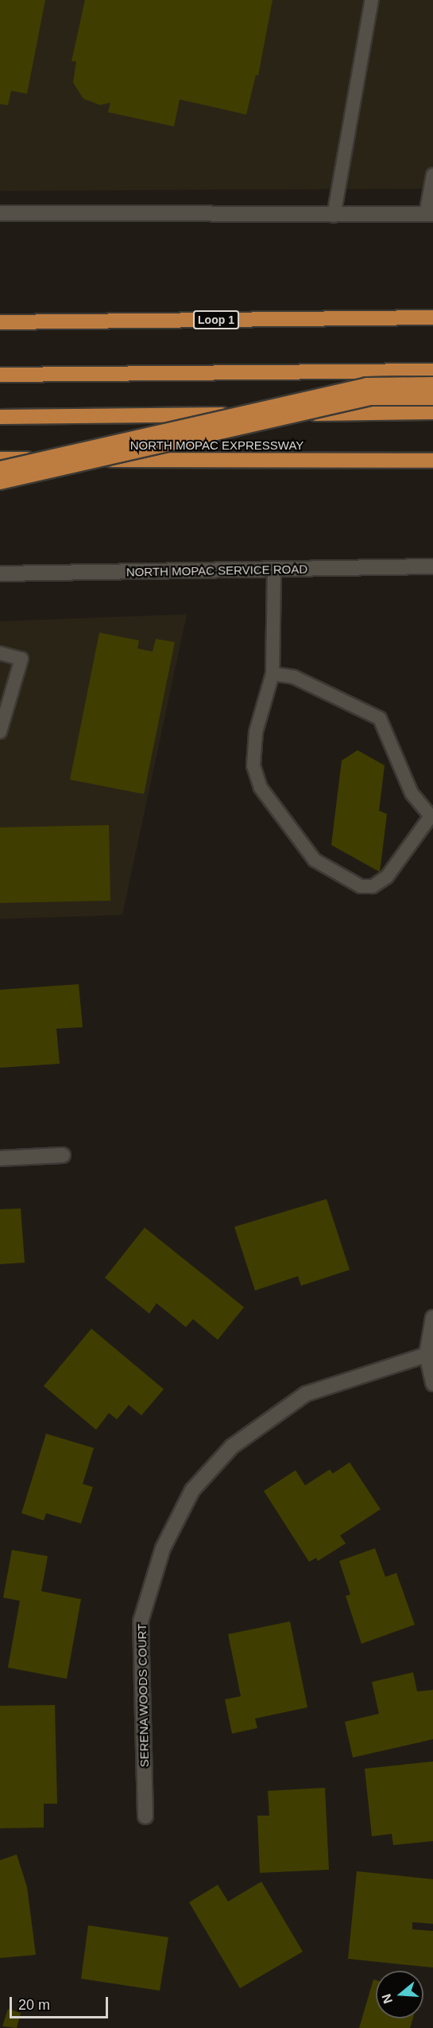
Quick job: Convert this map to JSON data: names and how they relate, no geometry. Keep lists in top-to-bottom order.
{
  "streets": {
    "highway": ["Loop 1", "NORTH MOPAC EXPRESSWAY"],
    "main road": ["NORTH MOPAC SERVICE ROAD", "SERENA WOODS COURT"]
  },
  "scale_bar": "20 m",
  "north": "left"
}
